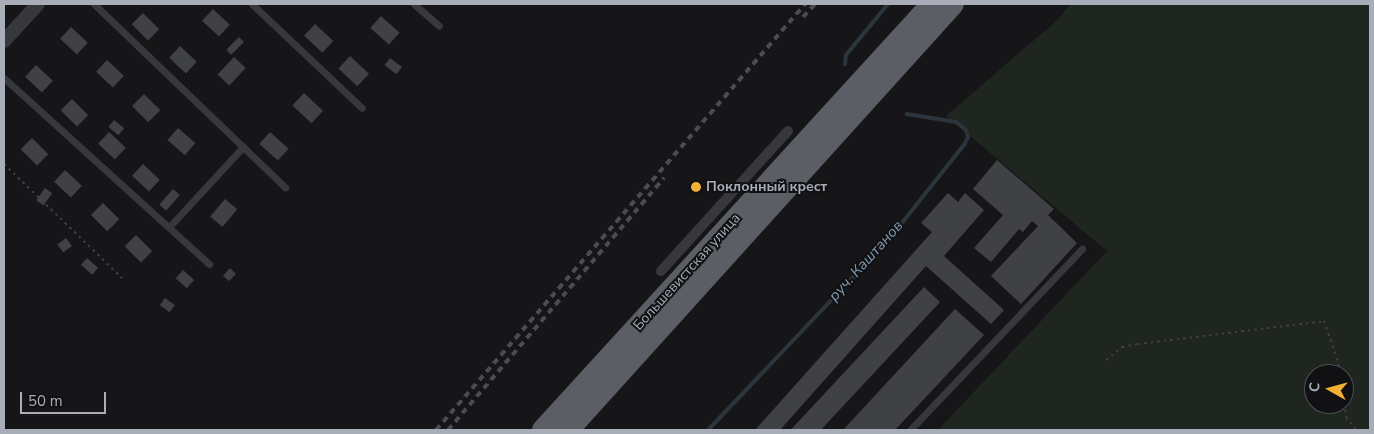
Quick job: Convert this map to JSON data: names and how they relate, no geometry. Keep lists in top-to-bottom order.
{
  "streets": {
    "highway": ["Большевистская улица"]
  },
  "water": ["руч. Каштанов"],
  "places": ["Поклонный крест"],
  "scale_bar": "50 m",
  "north": "left"
}
